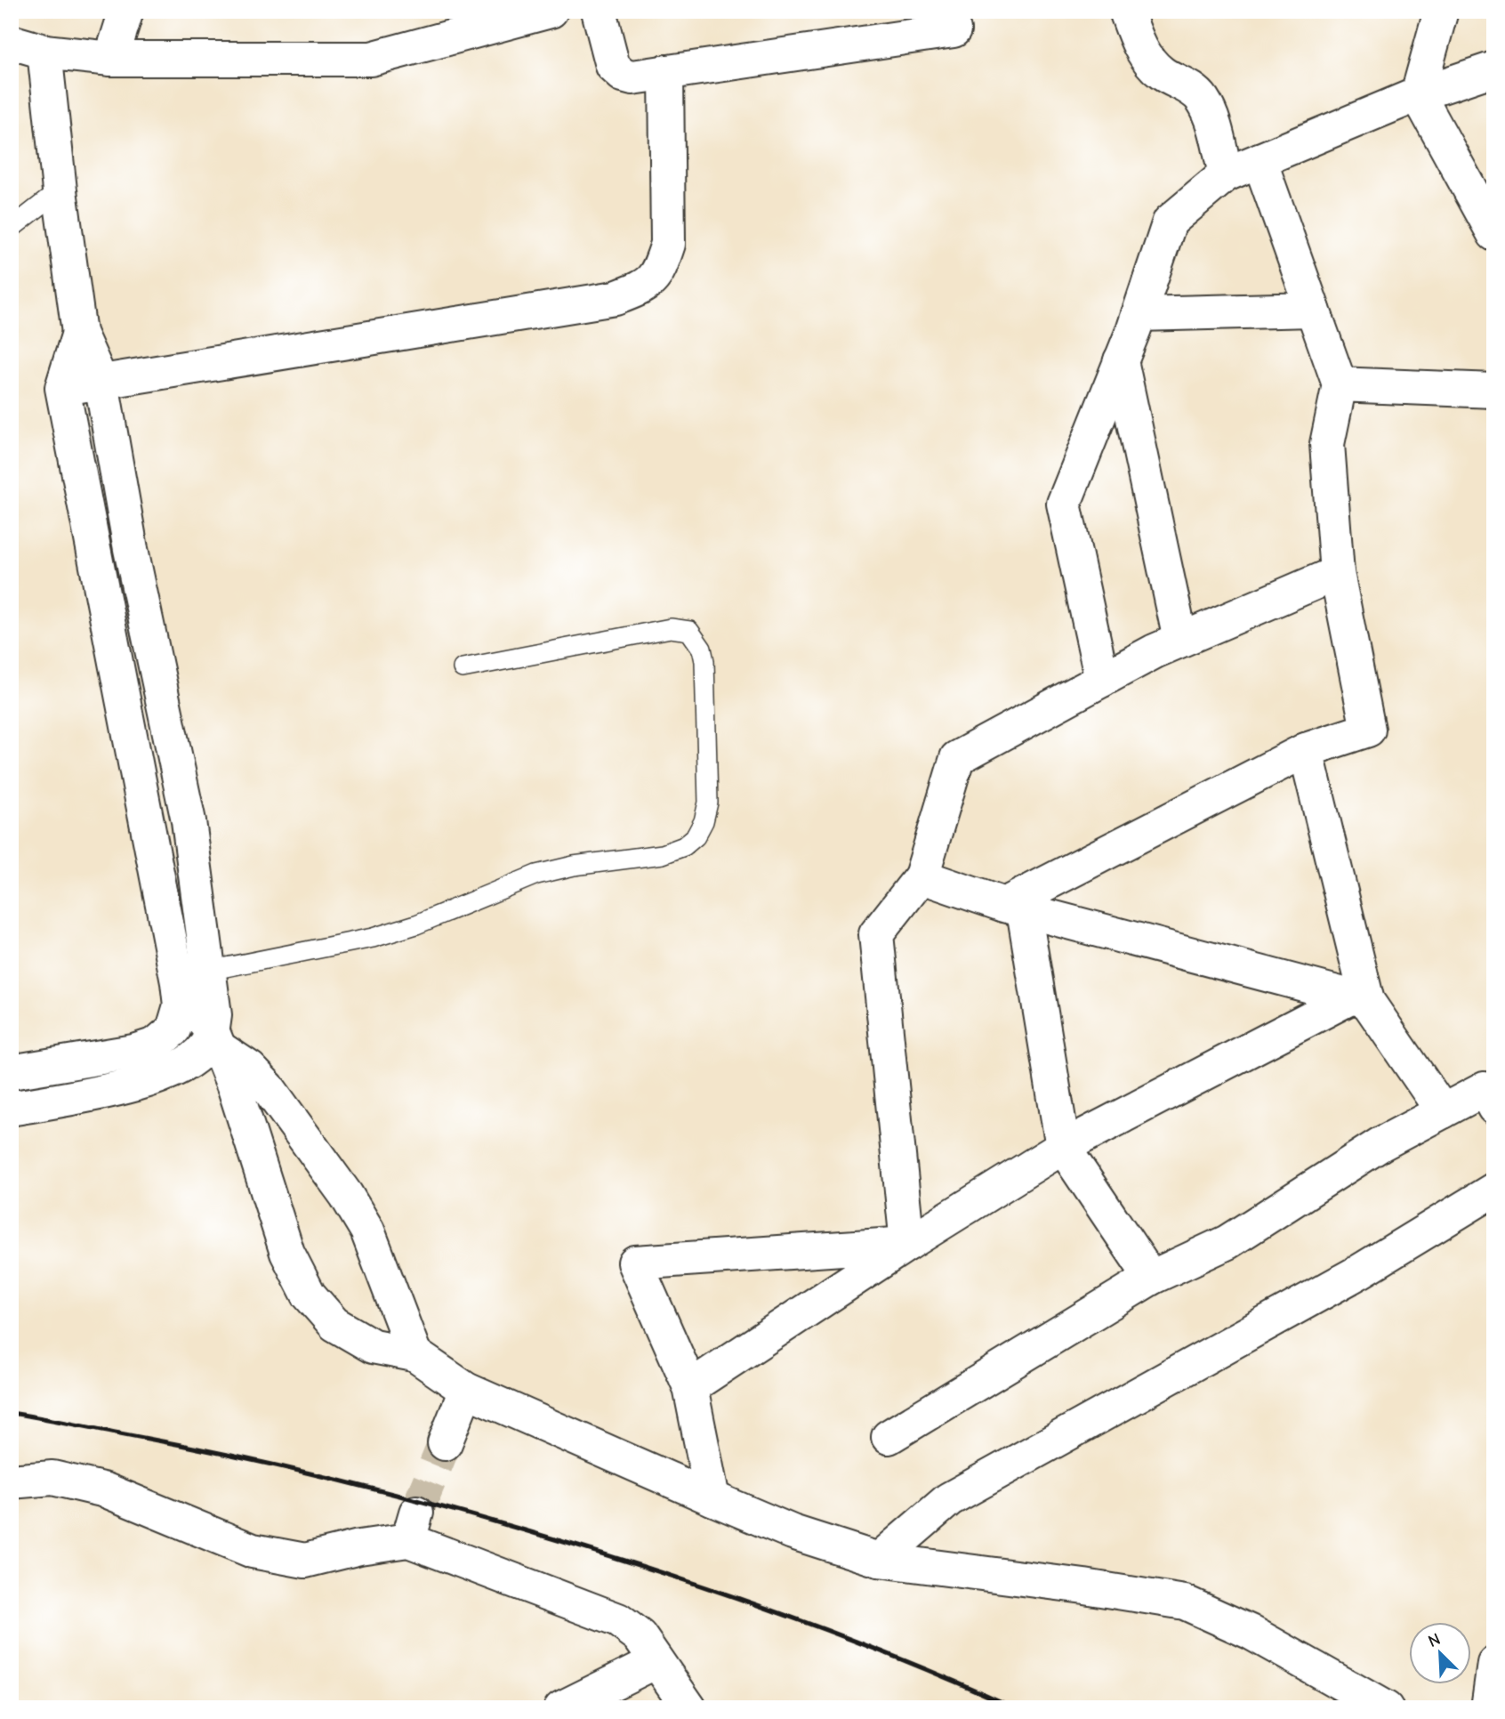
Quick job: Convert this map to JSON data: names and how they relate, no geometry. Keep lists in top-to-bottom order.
{
  "north": "top left"
}
